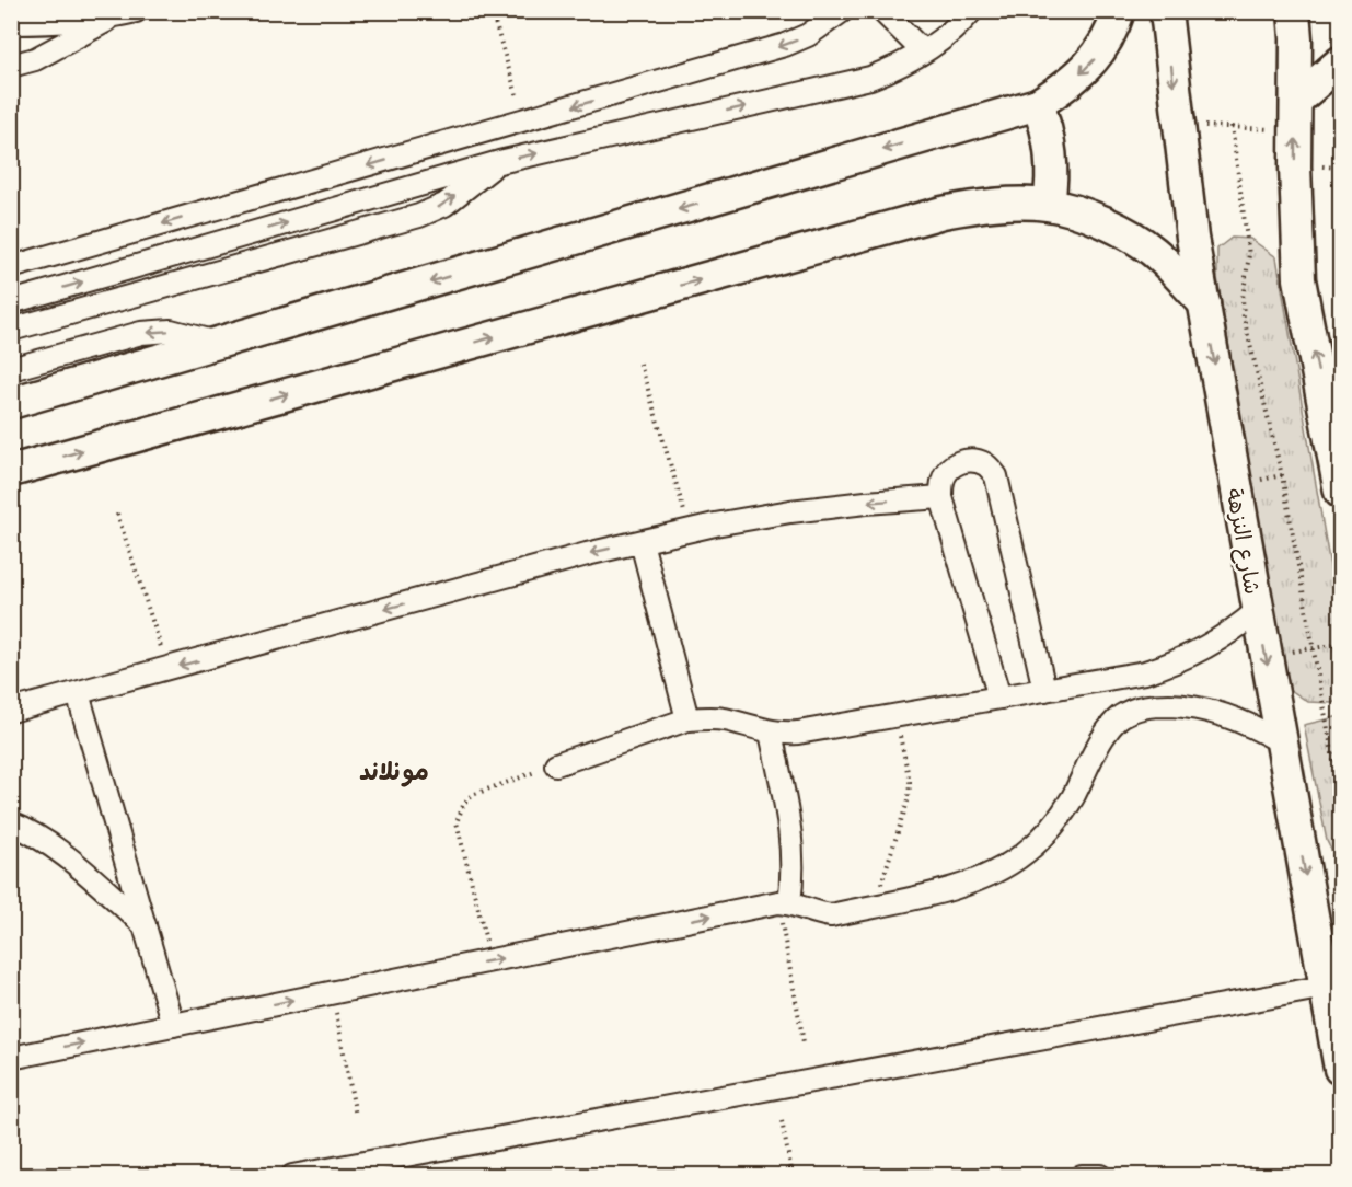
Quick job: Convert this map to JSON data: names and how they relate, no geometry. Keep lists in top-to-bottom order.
{
  "streets": {
    "street": ["شارع النزهة"]
  },
  "districts": ["مونلاند"]
}
